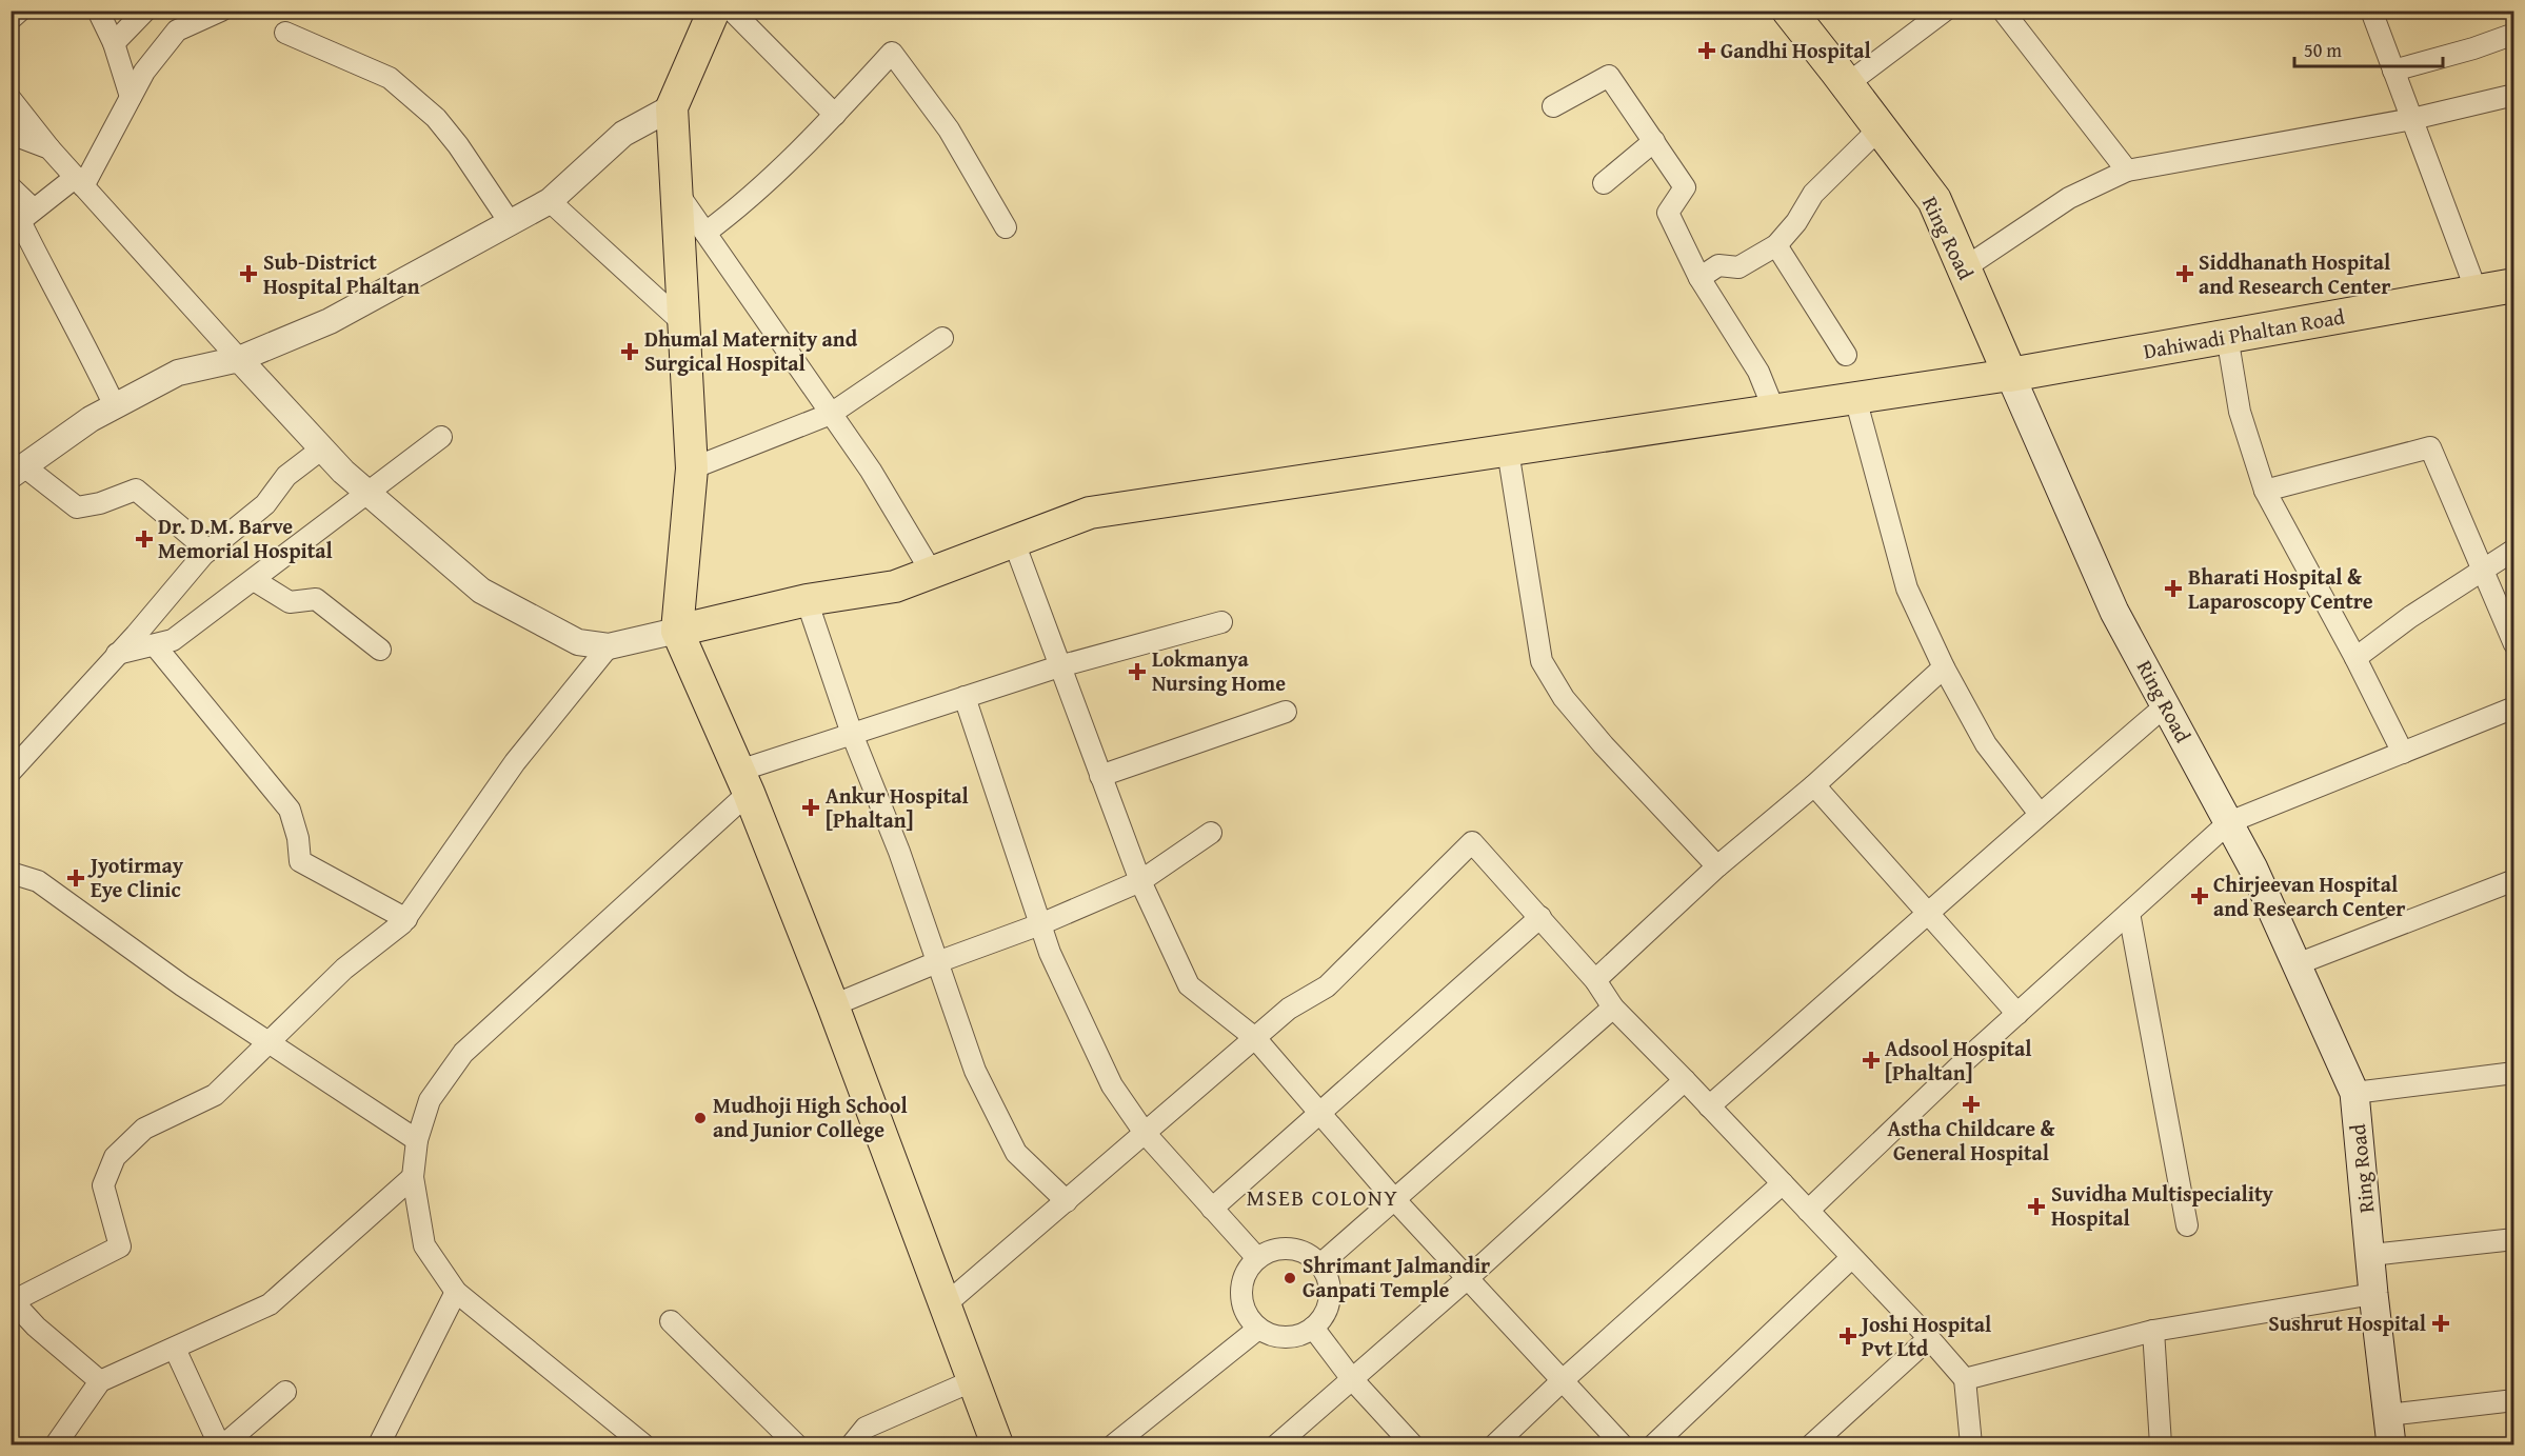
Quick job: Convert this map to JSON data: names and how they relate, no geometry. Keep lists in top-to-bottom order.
{
  "streets": {
    "highway": ["Ring Road", "Dahiwadi Phaltan Road"]
  },
  "crossings": [
    ["Ring Road", "Dahiwadi Phaltan Road"]
  ],
  "districts": ["MSEB COLONY"],
  "places": {
    "health": [
      "Gandhi Hospital",
      "Sub-District Hospital Phaltan",
      "Siddhanath Hospital and Research Center",
      "Dhumal Maternity and Surgical Hospital",
      "Dr. D.M. Barve Memorial Hospital",
      "Bharati Hospital & Laparoscopy Centre",
      "Lokmanya Nursing Home",
      "Ankur Hospital [Phaltan]",
      "Jyotirmay Eye Clinic",
      "Chirjeevan Hospital and Research Center",
      "Adsool Hospital [Phaltan]",
      "Astha Childcare & General Hospital",
      "Suvidha Multispeciality Hospital",
      "Sushrut Hospital",
      "Joshi Hospital Pvt Ltd"
    ],
    "other": ["Mudhoji High School and Junior College", "Shrimant Jalmandir Ganpati Temple"]
  },
  "scale_bar": "50 m"
}
